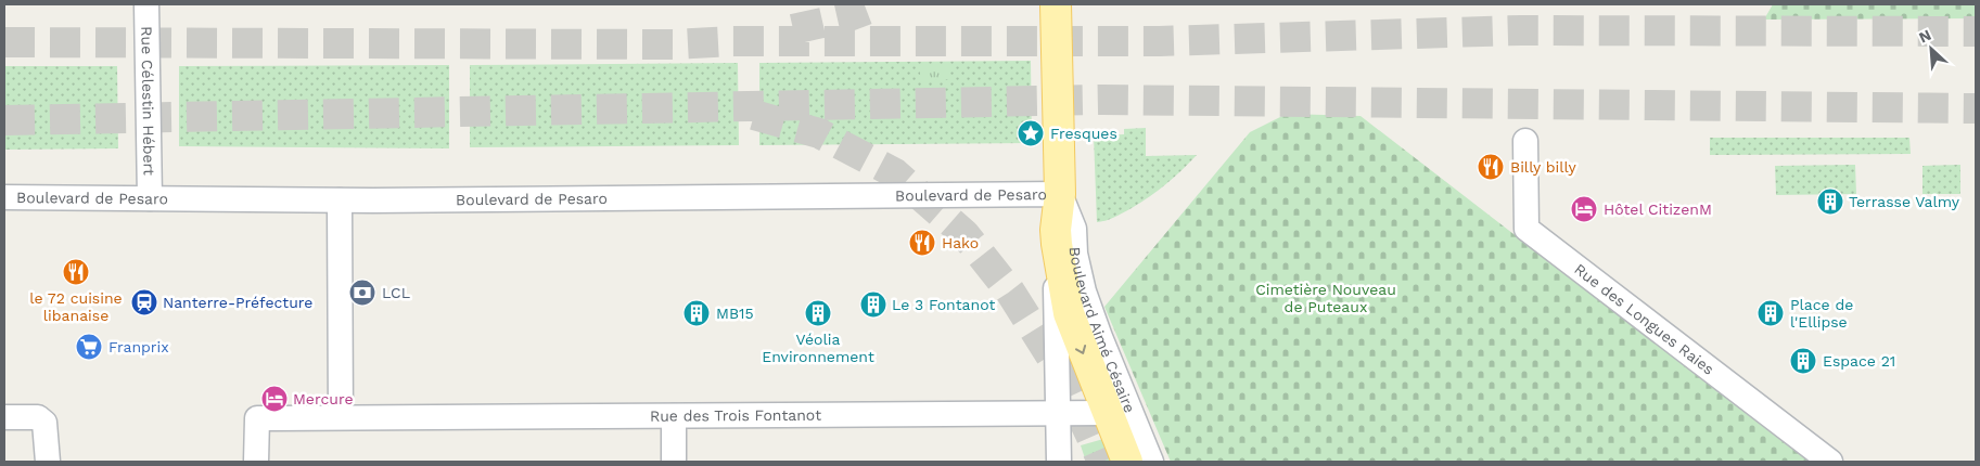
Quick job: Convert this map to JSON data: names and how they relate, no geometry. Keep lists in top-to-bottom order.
{
  "streets": {
    "main road": ["Boulevard Aimé Césaire"],
    "street": [
      "Rue Célestin Hébert",
      "Boulevard de Pesaro",
      "Rue des Longues Raies",
      "Rue des Trois Fontanot"
    ]
  },
  "crossings": [
    ["Rue Célestin Hébert", "Boulevard de Pesaro"],
    ["Boulevard de Pesaro", "Boulevard Aimé Césaire"],
    ["Boulevard Aimé Césaire", "Rue des Trois Fontanot"]
  ],
  "parks": ["Cimetière Nouveau de Puteaux"],
  "places": {
    "place": ["Fresques"],
    "restaurant": ["Billy billy", "Hako", "le 72 cuisine libanaise"],
    "building": [
      "Terrasse Valmy",
      "Le 3 Fontanot",
      "MB15",
      "Véolia Environnement",
      "Place de l'Ellipse",
      "Espace 21"
    ],
    "hotel": ["Hôtel CitizenM", "Mercure"],
    "bank": ["LCL"],
    "station": ["Nanterre-Préfecture"],
    "supermarket": ["Franprix"]
  },
  "north": "top left"
}
